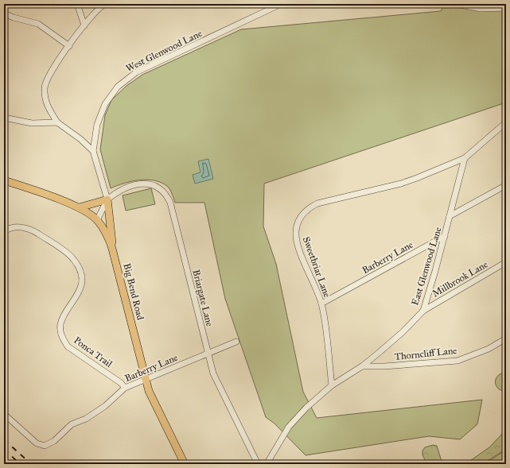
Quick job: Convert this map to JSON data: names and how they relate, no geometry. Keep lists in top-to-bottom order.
{
  "streets": {
    "main road": ["Big Bend Road"],
    "street": [
      "West Glenwood Lane",
      "Barberry Lane",
      "East Glenwood Lane",
      "Sweetbriar Lane",
      "Millbrook Lane",
      "Briargate Lane",
      "Ponca Trail",
      "Thorncliff Lane"
    ]
  },
  "crossings": [
    ["West Glenwood Lane", "Briargate Lane"],
    ["Barberry Lane", "East Glenwood Lane"],
    ["Barberry Lane", "Sweetbriar Lane"],
    ["Barberry Lane", "Big Bend Road"],
    ["Barberry Lane", "Briargate Lane"],
    ["Barberry Lane", "Ponca Trail"],
    ["East Glenwood Lane", "Sweetbriar Lane"],
    ["East Glenwood Lane", "Millbrook Lane"],
    ["East Glenwood Lane", "Thorncliff Lane"]
  ]
}
